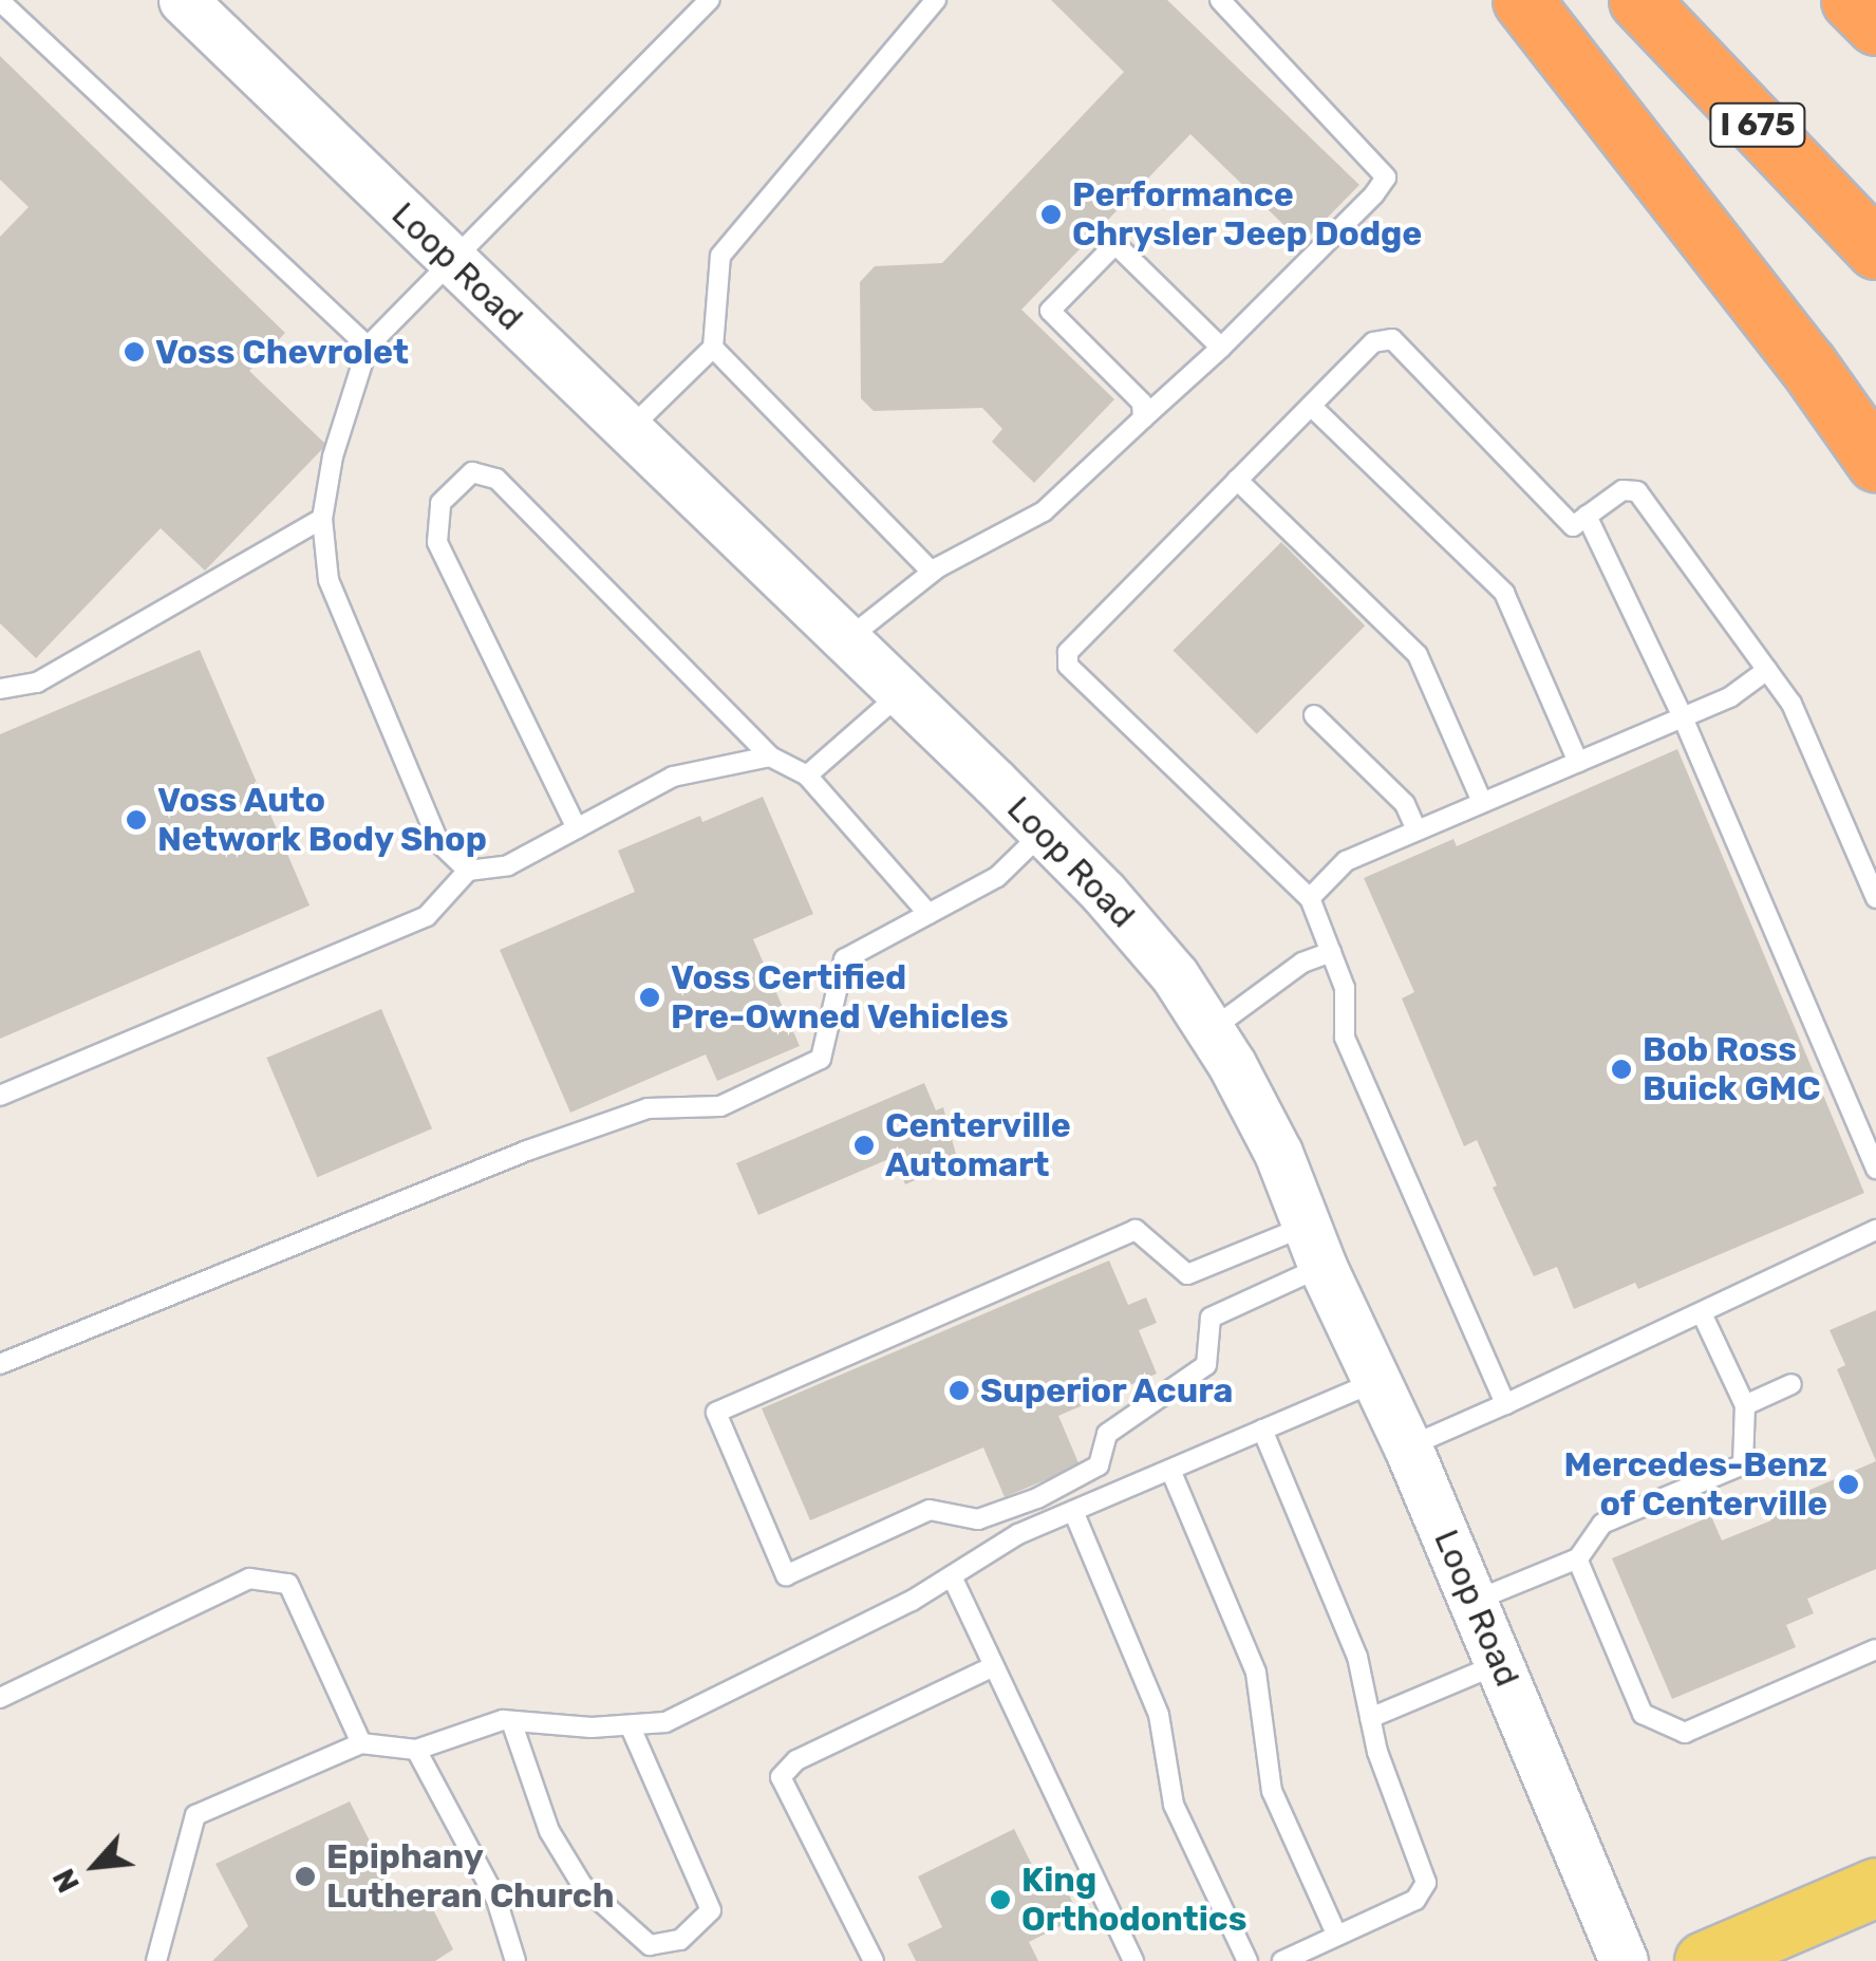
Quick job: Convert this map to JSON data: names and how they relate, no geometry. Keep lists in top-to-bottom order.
{
  "streets": {
    "highway": ["I 675"],
    "street": ["Loop Road"]
  },
  "places": [
    "Performance Chrysler Jeep Dodge",
    "Voss Chevrolet",
    "Voss Auto Network Body Shop",
    "Voss Certified Pre-Owned Vehicles",
    "Bob Ross Buick GMC",
    "Centerville Automart",
    "Superior Acura",
    "Mercedes-Benz of Centerville",
    "Epiphany Lutheran Church",
    "King Orthodontics"
  ],
  "north": "bottom left"
}
